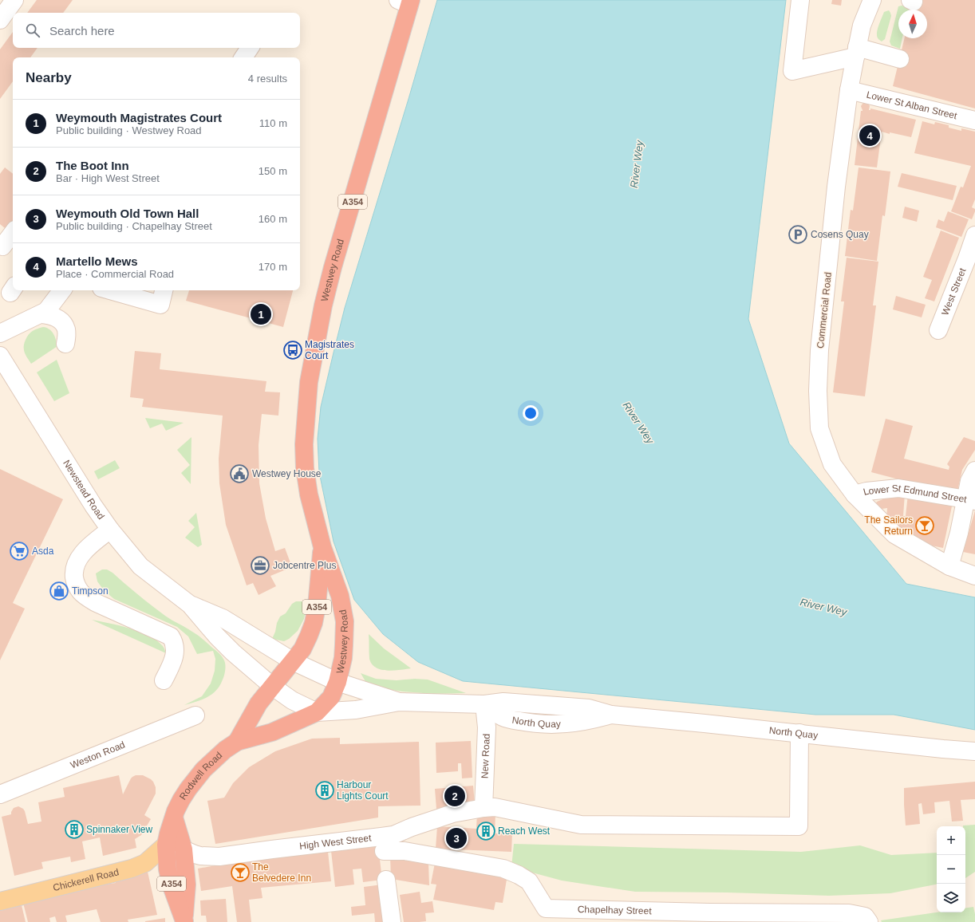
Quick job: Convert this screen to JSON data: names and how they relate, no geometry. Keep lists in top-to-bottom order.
{
  "streets": {
    "highway": ["A354", "Westwey Road", "Rodwell Road"],
    "main road": ["Chickerell Road"],
    "street": [
      "Lower St Alban Street",
      "West Street",
      "Commercial Road",
      "Newstead Road",
      "Lower St Edmund Street",
      "North Quay",
      "Weston Road",
      "New Road",
      "High West Street",
      "Chapelhay Street"
    ]
  },
  "crossings": [
    ["Lower St Alban Street", "Commercial Road"],
    ["A354", "Westwey Road"],
    ["A354", "Newstead Road"],
    ["A354", "North Quay"],
    ["A354", "Rodwell Road"],
    ["Westwey Road", "Newstead Road"],
    ["Westwey Road", "North Quay"],
    ["Commercial Road", "Lower St Edmund Street"],
    ["Newstead Road", "North Quay"],
    ["Newstead Road", "Rodwell Road"],
    ["North Quay", "New Road"],
    ["North Quay", "Rodwell Road"],
    ["North Quay", "High West Street"],
    ["New Road", "High West Street"],
    ["Rodwell Road", "High West Street"],
    ["Rodwell Road", "Chickerell Road"]
  ],
  "water": ["River Wey"],
  "places": {
    "parking": ["Cosens Quay"],
    "bus stop": ["Magistrates Court"],
    "public building": ["Westwey House"],
    "bar": ["The Sailors Return", "The Belvedere Inn"],
    "supermarket": ["Asda"],
    "office": ["Jobcentre Plus"],
    "shop": ["Timpson"],
    "building": ["Harbour Lights Court", "Spinnaker View", "Reach West"]
  },
  "north": "top",
  "page": {
    "search": "Search here",
    "heading": ["Nearby", "4 results"],
    "list": [
      {
        "mark": "1",
        "name": "Weymouth Magistrates Court",
        "note": "Public building · Westwey Road",
        "value": "110 m"
      },
      {
        "mark": "2",
        "name": "The Boot Inn",
        "note": "Bar · High West Street",
        "value": "150 m"
      },
      {
        "mark": "3",
        "name": "Weymouth Old Town Hall",
        "note": "Public building · Chapelhay Street",
        "value": "160 m"
      },
      {
        "mark": "4",
        "name": "Martello Mews",
        "note": "Place · Commercial Road",
        "value": "170 m"
      }
    ],
    "pins": [
      "4",
      "1",
      "2",
      "3"
    ],
    "map_buttons": ["+", "−"]
  }
}
